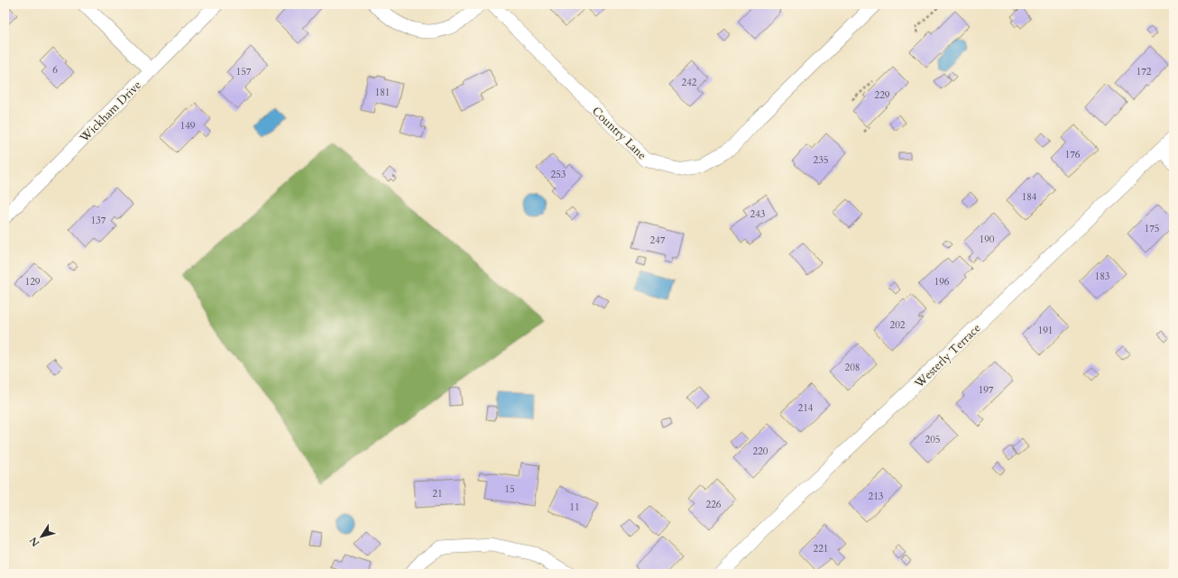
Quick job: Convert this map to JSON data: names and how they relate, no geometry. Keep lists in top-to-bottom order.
{
  "streets": {
    "street": ["Wickham Drive", "Country Lane", "Westerly Terrace"]
  },
  "house_numbers": [
    "6",
    "157",
    "172",
    "242",
    "181",
    "229",
    "149",
    "176",
    "235",
    "253",
    "184",
    "243",
    "137",
    "175",
    "190",
    "247",
    "183",
    "129",
    "196",
    "202",
    "191",
    "208",
    "197",
    "214",
    "205",
    "220",
    "15",
    "21",
    "213",
    "226",
    "11",
    "221"
  ],
  "north": "bottom left"
}
